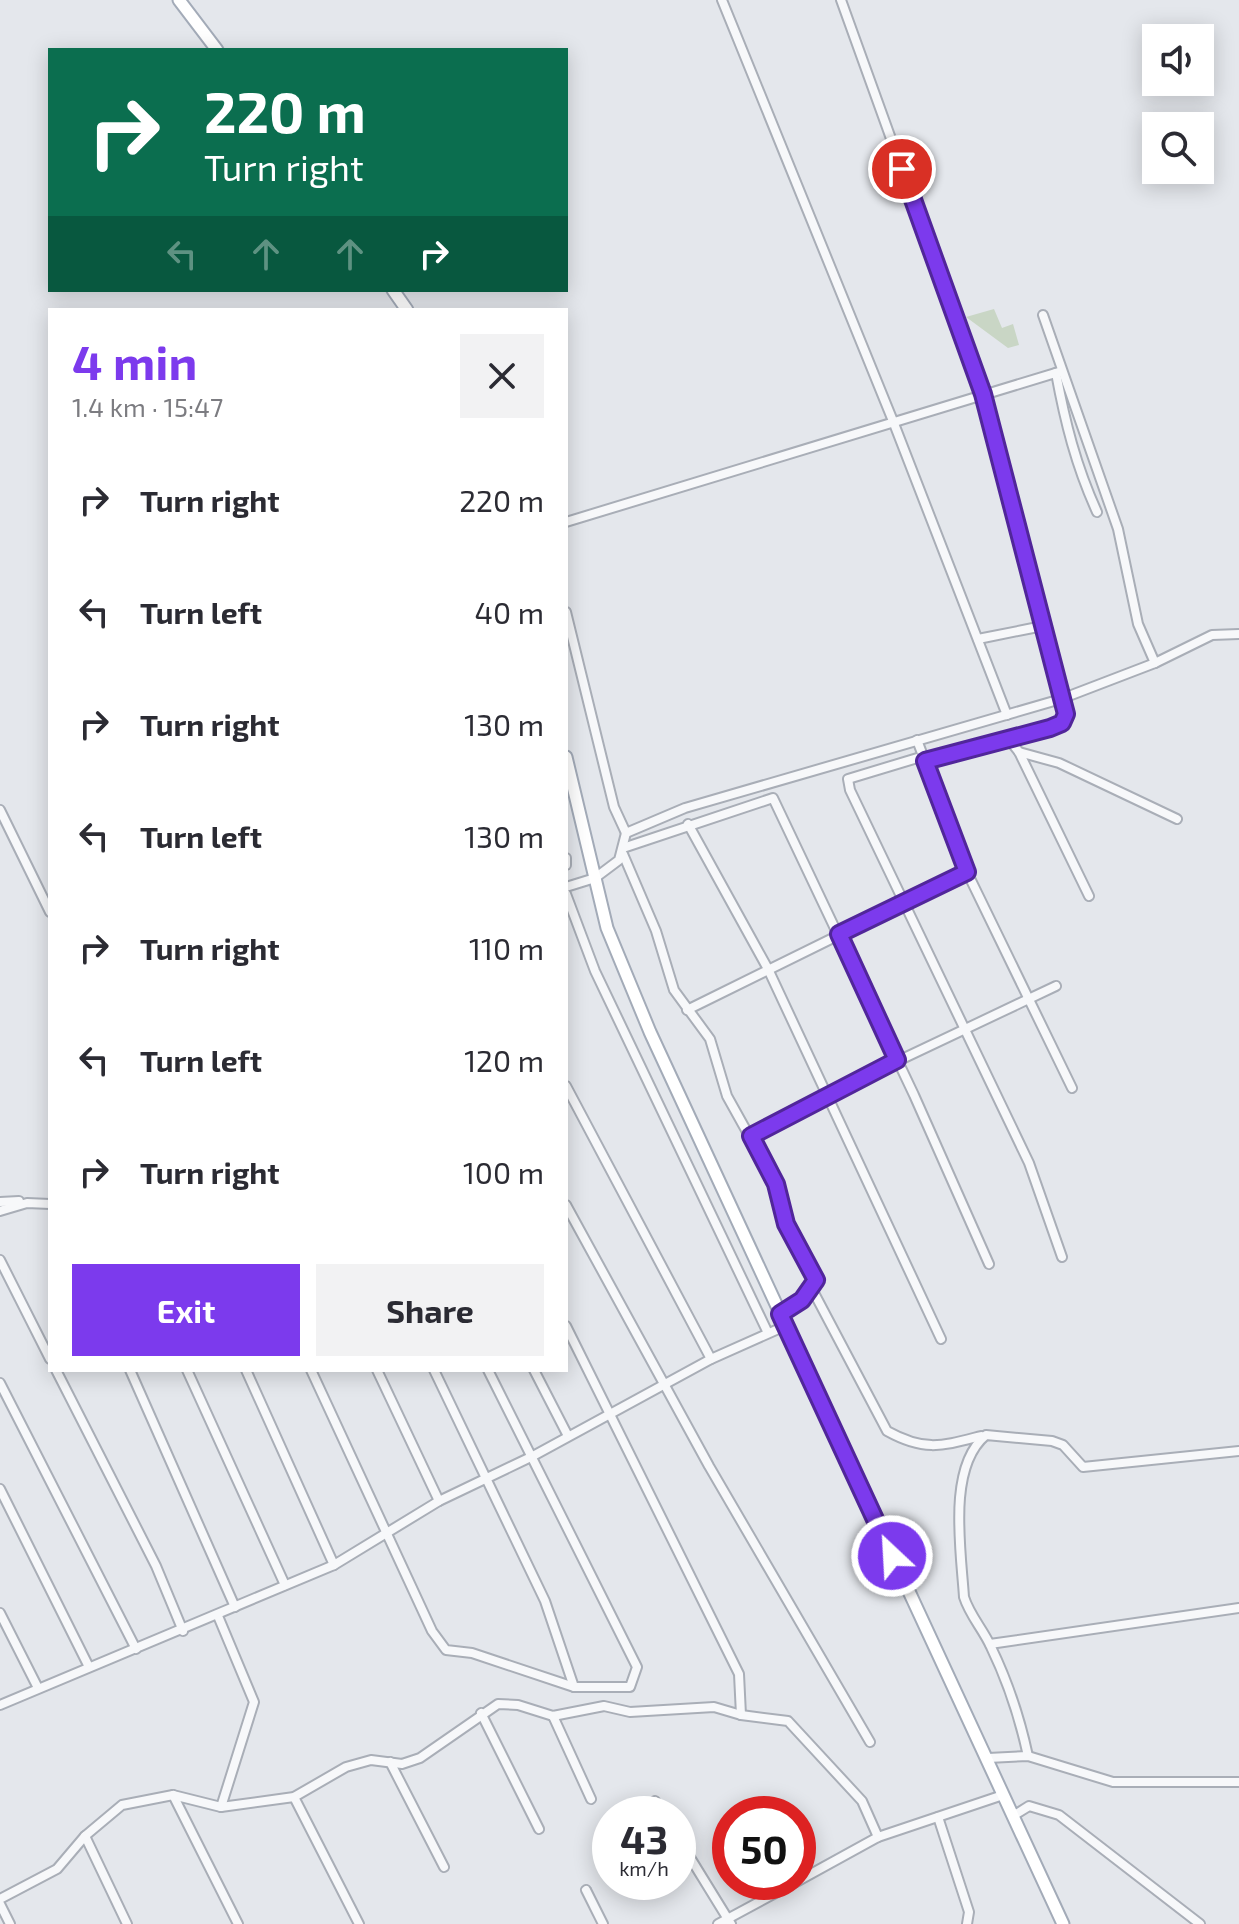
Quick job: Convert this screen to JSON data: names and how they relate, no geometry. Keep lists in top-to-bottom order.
{
  "page": {
    "turn": ["220 m", "Turn right"],
    "heading": ["4 min", "1.4 km · 15:47"],
    "list": [
      {
        "name": "Turn right",
        "value": "220 m"
      },
      {
        "name": "Turn left",
        "value": "40 m"
      },
      {
        "name": "Turn right",
        "value": "130 m"
      },
      {
        "name": "Turn left",
        "value": "130 m"
      },
      {
        "name": "Turn right",
        "value": "110 m"
      },
      {
        "name": "Turn left",
        "value": "120 m"
      },
      {
        "name": "Turn right",
        "value": "100 m"
      }
    ],
    "buttons": ["Exit", "Share"],
    "speed": "43 km/h",
    "limit": "50"
  }
}
